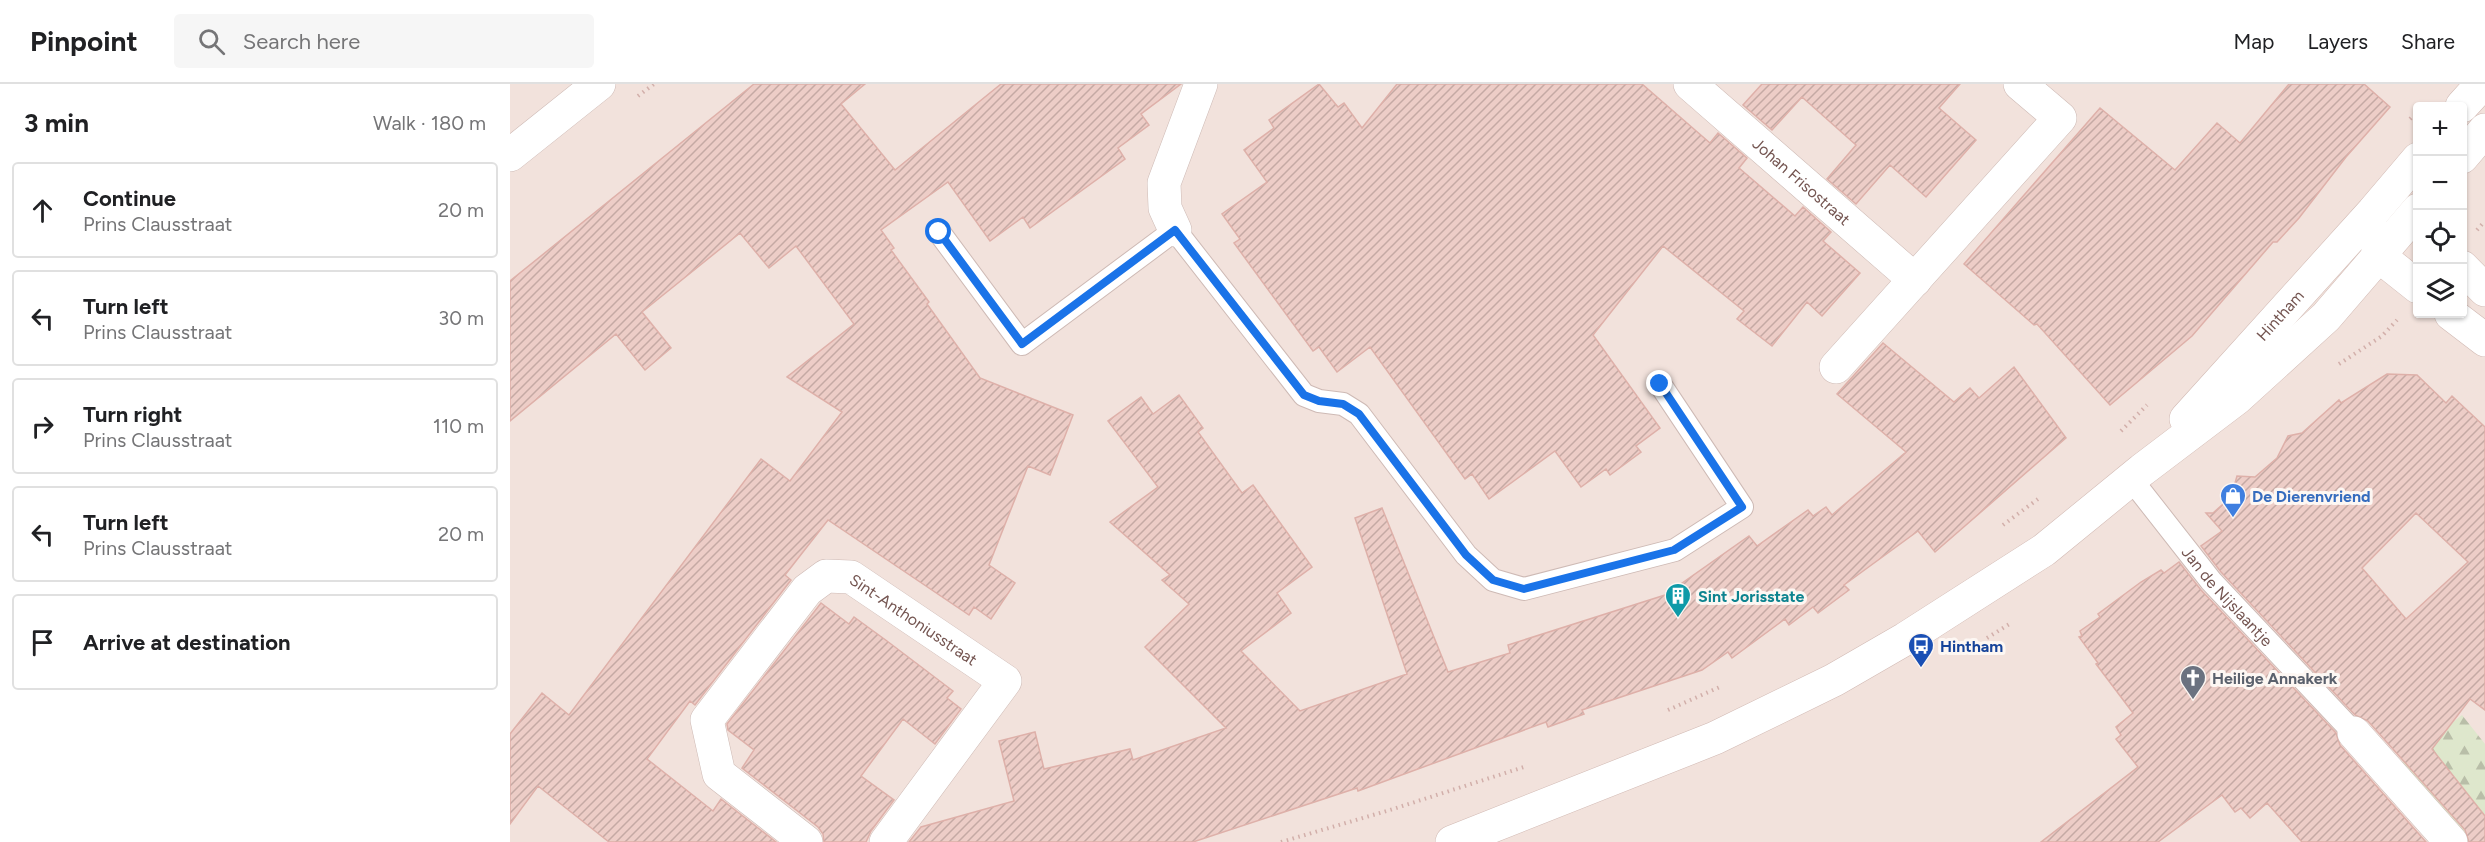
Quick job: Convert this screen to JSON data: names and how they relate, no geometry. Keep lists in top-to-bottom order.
{
  "streets": {
    "street": [
      "Johan Frisostraat",
      "Hintham",
      "Jan de Nijslaantje",
      "Sint-Anthoniusstraat"
    ]
  },
  "crossings": [
    ["Hintham", "Jan de Nijslaantje"]
  ],
  "places": {
    "shop": ["De Dierenvriend"],
    "building": ["Sint Jorisstate"],
    "bus stop": ["Hintham"],
    "church": ["Heilige Annakerk"]
  },
  "page": {
    "header": "Pinpoint",
    "search": "Search here",
    "nav": ["Map", "Layers", "Share"],
    "heading": ["3 min", "Walk · 180 m"],
    "map_buttons": ["+", "−"],
    "list": [
      ["Continue", "Prins Clausstraat", "20 m"],
      ["Turn left", "Prins Clausstraat", "30 m"],
      ["Turn right", "Prins Clausstraat", "110 m"],
      ["Turn left", "Prins Clausstraat", "20 m"],
      "Arrive at destination"
    ]
  }
}
